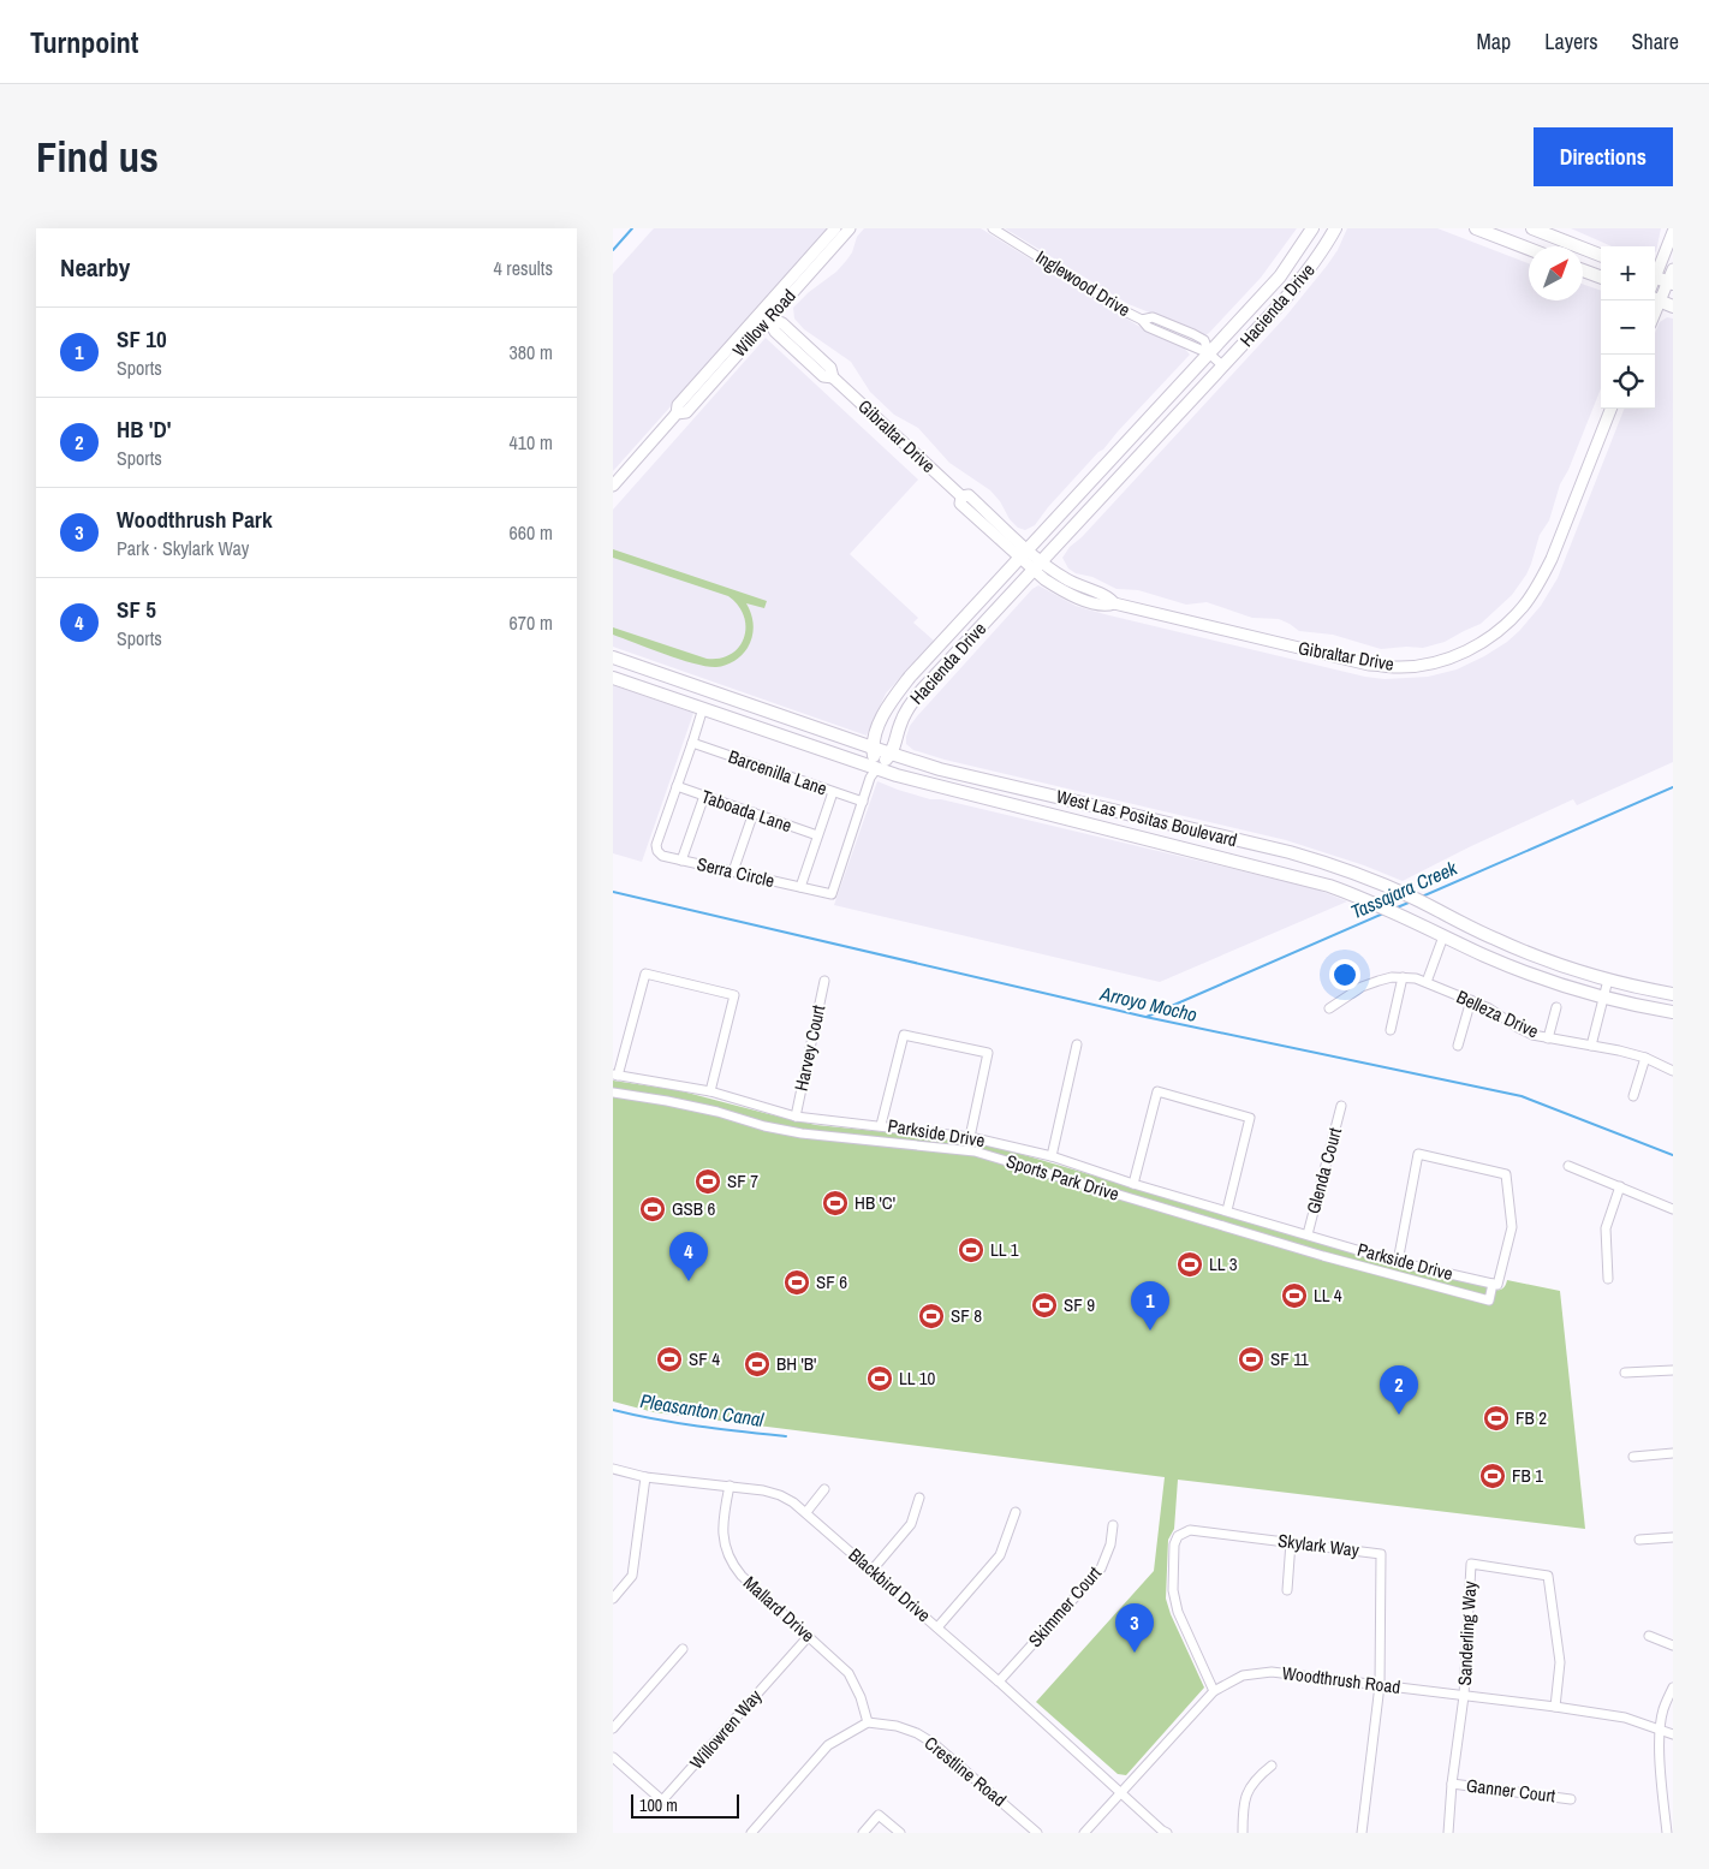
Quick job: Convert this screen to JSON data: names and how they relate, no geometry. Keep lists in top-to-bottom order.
{
  "streets": {
    "main road": ["Hacienda Drive", "West Las Positas Boulevard"],
    "street": [
      "Inglewood Drive",
      "Willow Road",
      "Gibraltar Drive",
      "Barcenilla Lane",
      "Taboada Lane",
      "Serra Circle",
      "Belleza Drive",
      "Harvey Court",
      "Parkside Drive",
      "Glenda Court",
      "Sports Park Drive",
      "Skylark Way",
      "Blackbird Drive",
      "Skimmer Court",
      "Mallard Drive",
      "Sanderling Way",
      "Woodthrush Road",
      "Willowren Way",
      "Crestline Road",
      "Ganner Court"
    ]
  },
  "crossings": [
    ["Inglewood Drive", "Hacienda Drive"],
    ["Hacienda Drive", "Gibraltar Drive"],
    ["Hacienda Drive", "West Las Positas Boulevard"],
    ["Hacienda Drive", "Serra Circle"],
    ["Willow Road", "Gibraltar Drive"],
    ["Barcenilla Lane", "Serra Circle"],
    ["Taboada Lane", "Serra Circle"],
    ["West Las Positas Boulevard", "Serra Circle"],
    ["Harvey Court", "Parkside Drive"],
    ["Parkside Drive", "Glenda Court"],
    ["Parkside Drive", "Sports Park Drive"],
    ["Skylark Way", "Woodthrush Road"],
    ["Blackbird Drive", "Skimmer Court"],
    ["Blackbird Drive", "Mallard Drive"],
    ["Blackbird Drive", "Woodthrush Road"],
    ["Mallard Drive", "Willowren Way"],
    ["Mallard Drive", "Crestline Road"],
    ["Sanderling Way", "Woodthrush Road"]
  ],
  "water": ["Tassajara Creek", "Arroyo Mocho", "Pleasanton Canal"],
  "places": {
    "sports": [
      "SF 7",
      "HB 'C'",
      "GSB 6",
      "LL 1",
      "LL 3",
      "SF 6",
      "LL 4",
      "SF 9",
      "SF 8",
      "SF 4",
      "SF 11",
      "BH 'B'",
      "LL 10",
      "FB 2",
      "FB 1"
    ]
  },
  "scale_bar": "100 m",
  "north": "top right",
  "page": {
    "header": "Turnpoint",
    "nav": ["Map", "Layers", "Share"],
    "buttons": "Directions",
    "title": "Find us",
    "heading": ["Nearby", "4 results"],
    "map_buttons": ["+", "−"],
    "list": [
      {
        "mark": "1",
        "name": "SF 10",
        "note": "Sports",
        "value": "380 m"
      },
      {
        "mark": "2",
        "name": "HB 'D'",
        "note": "Sports",
        "value": "410 m"
      },
      {
        "mark": "3",
        "name": "Woodthrush Park",
        "note": "Park · Skylark Way",
        "value": "660 m"
      },
      {
        "mark": "4",
        "name": "SF 5",
        "note": "Sports",
        "value": "670 m"
      }
    ],
    "pins": [
      "4",
      "1",
      "2",
      "3"
    ],
    "scale": "100 m"
  }
}
